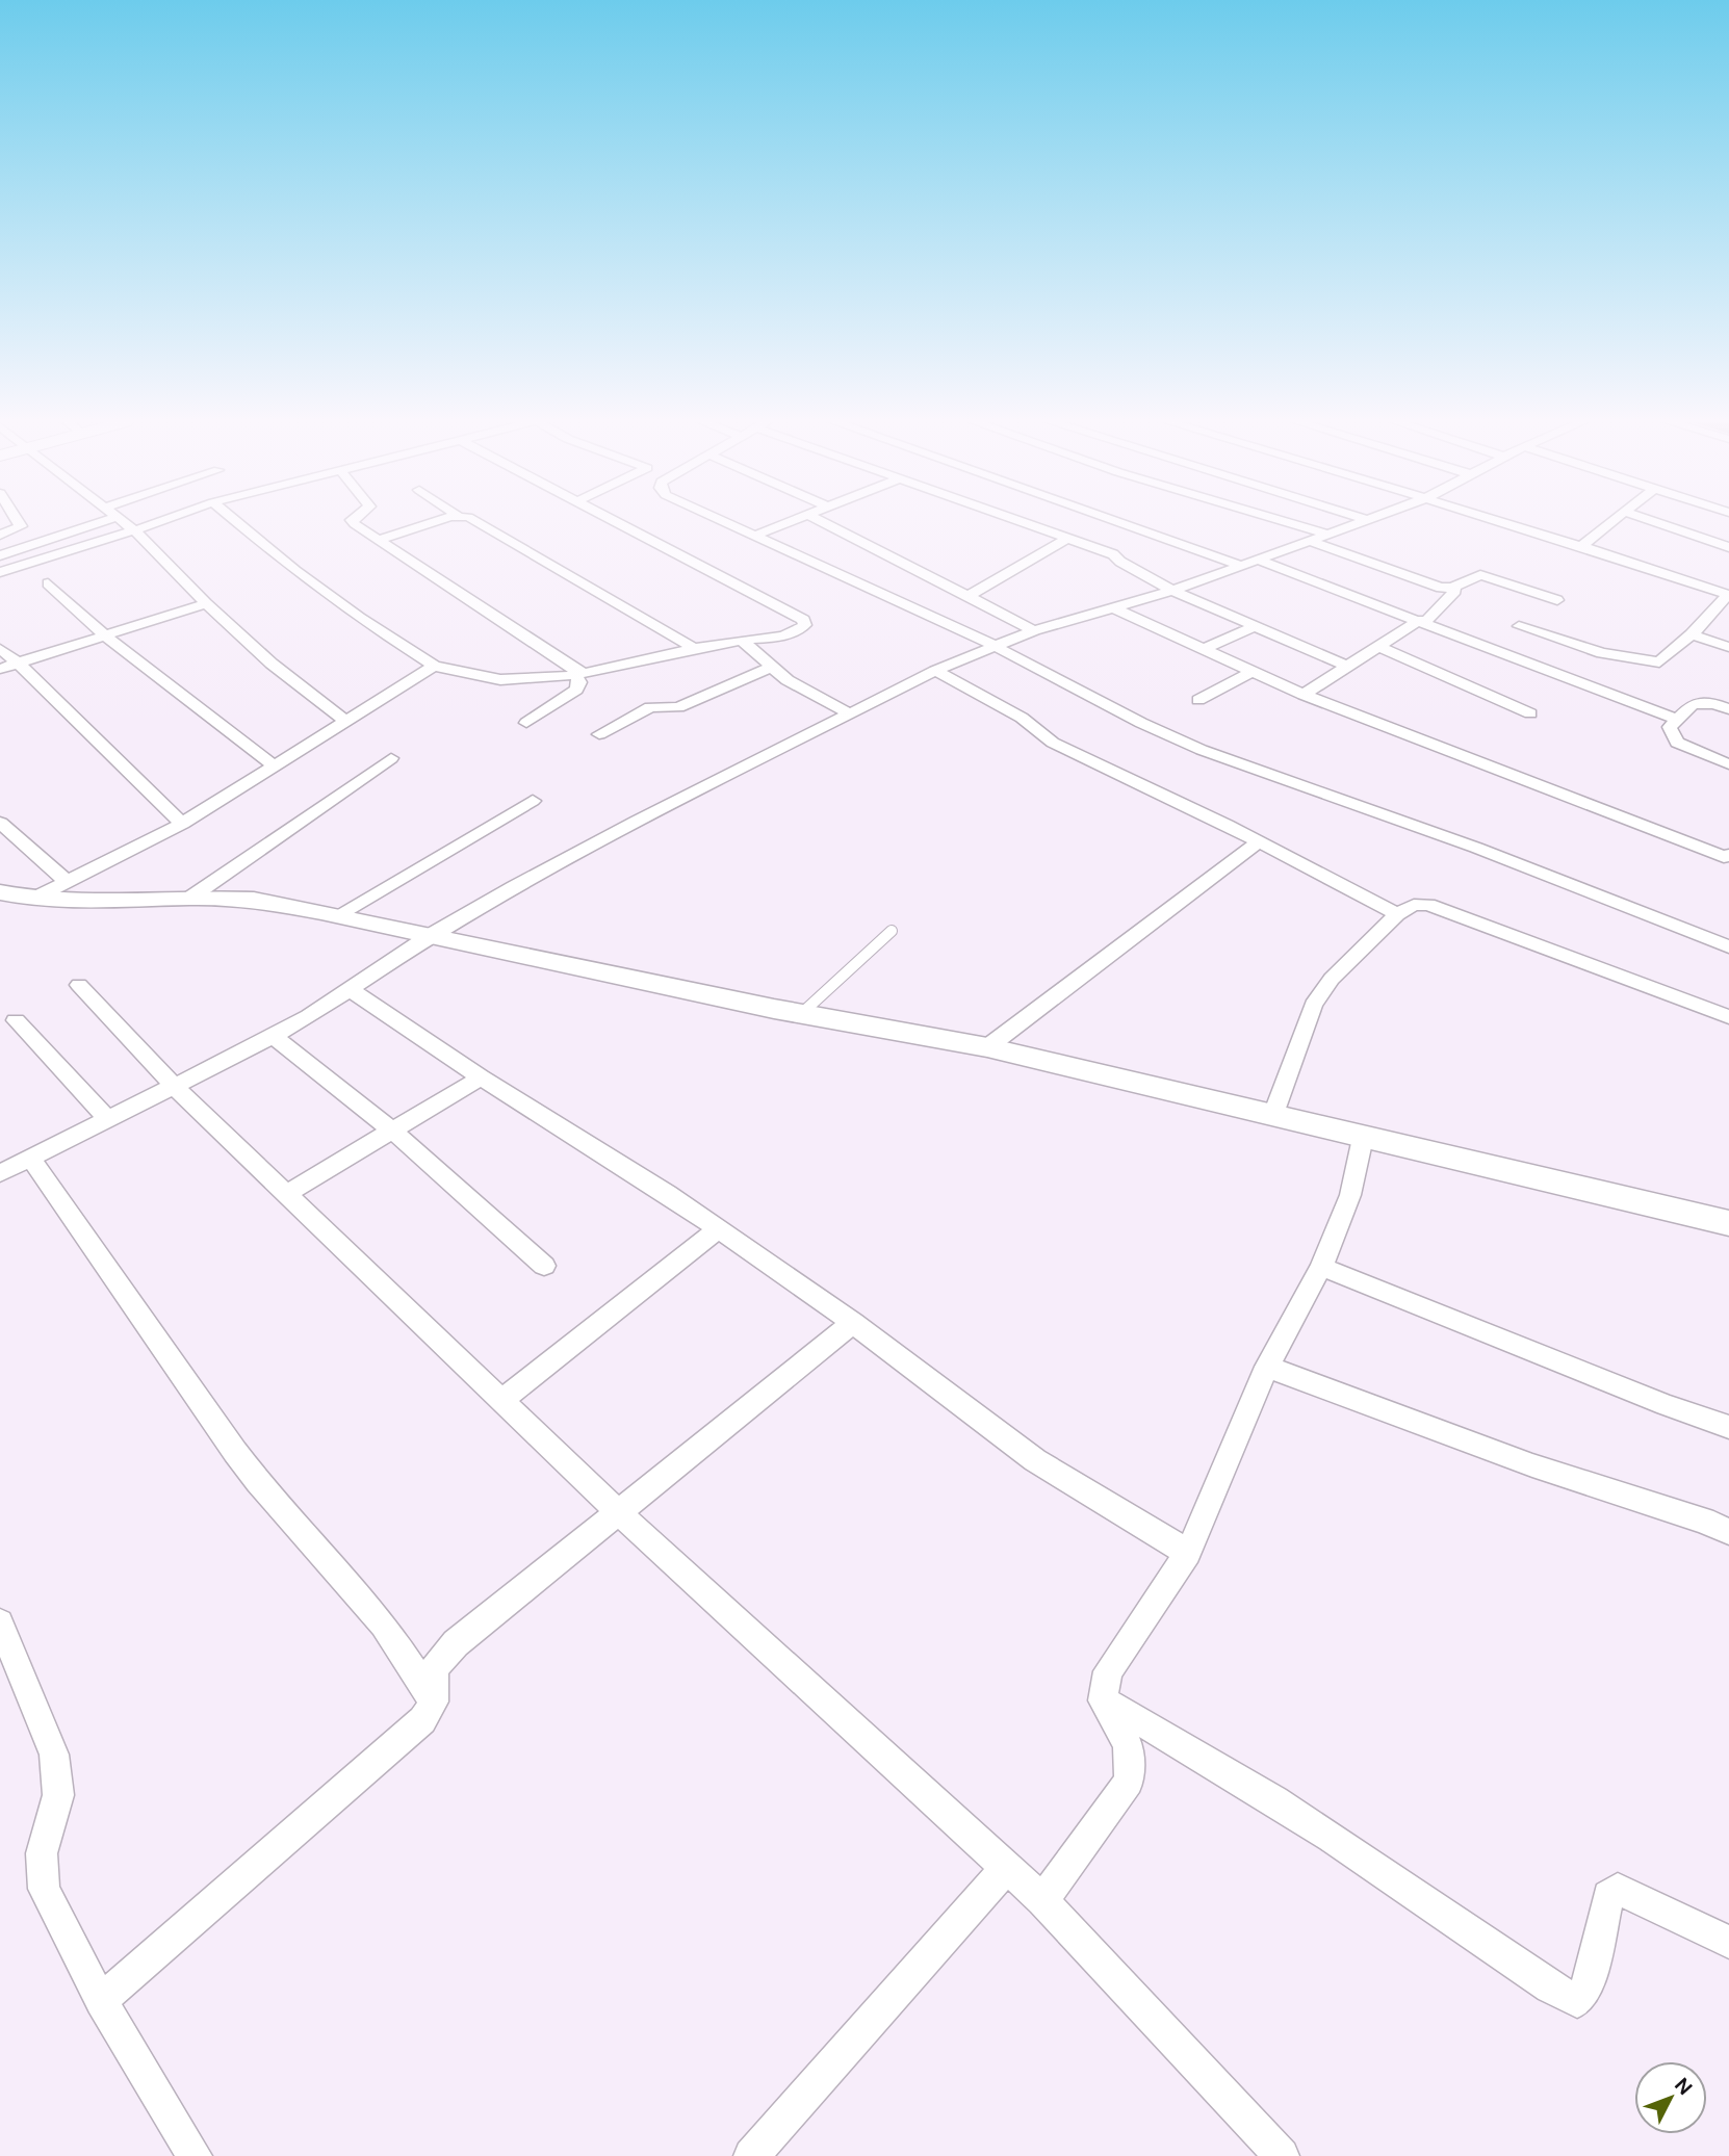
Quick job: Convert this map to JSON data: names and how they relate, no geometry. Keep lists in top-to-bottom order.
{
  "north": "top right"
}
